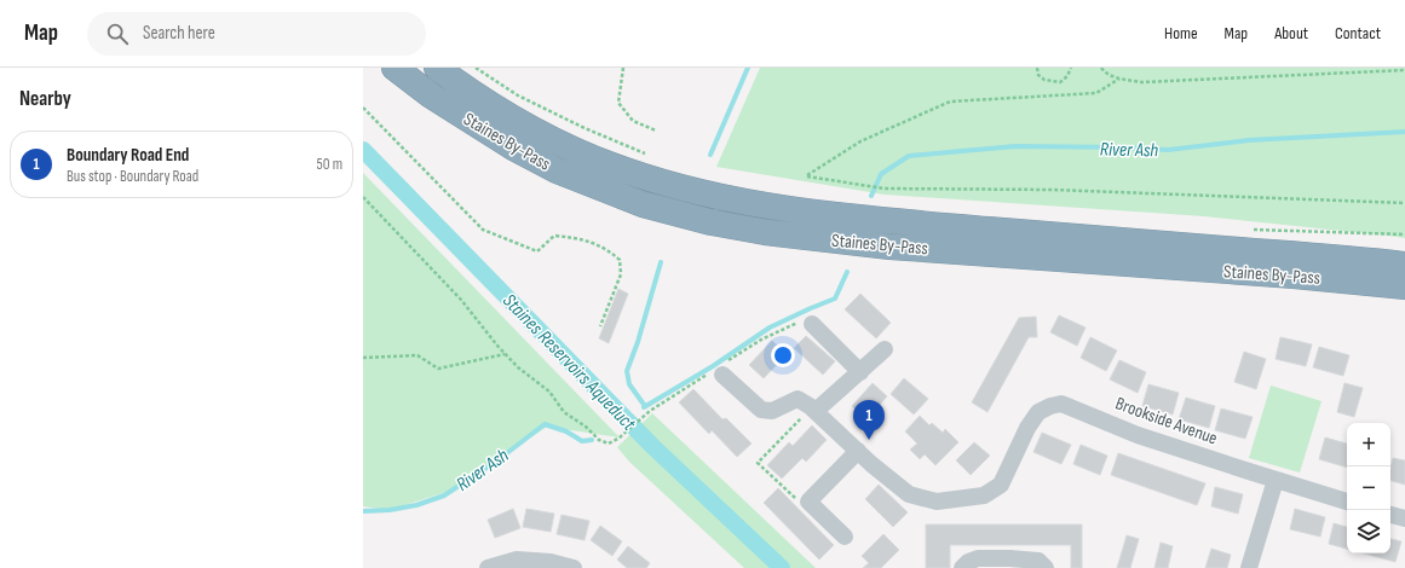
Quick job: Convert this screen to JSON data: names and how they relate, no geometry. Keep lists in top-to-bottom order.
{
  "streets": {
    "highway": ["Staines By-Pass"],
    "street": ["Brookside Avenue"]
  },
  "water": ["River Ash", "Staines Reservoirs Aqueduct"],
  "page": {
    "header": "Map",
    "search": "Search here",
    "nav": [
      "Home",
      "Map",
      "About",
      "Contact"
    ],
    "heading": "Nearby",
    "list": [
      {
        "mark": "1",
        "name": "Boundary Road End",
        "note": "Bus stop · Boundary Road",
        "value": "50 m"
      }
    ],
    "pins": "1",
    "map_buttons": ["+", "−"]
  }
}
